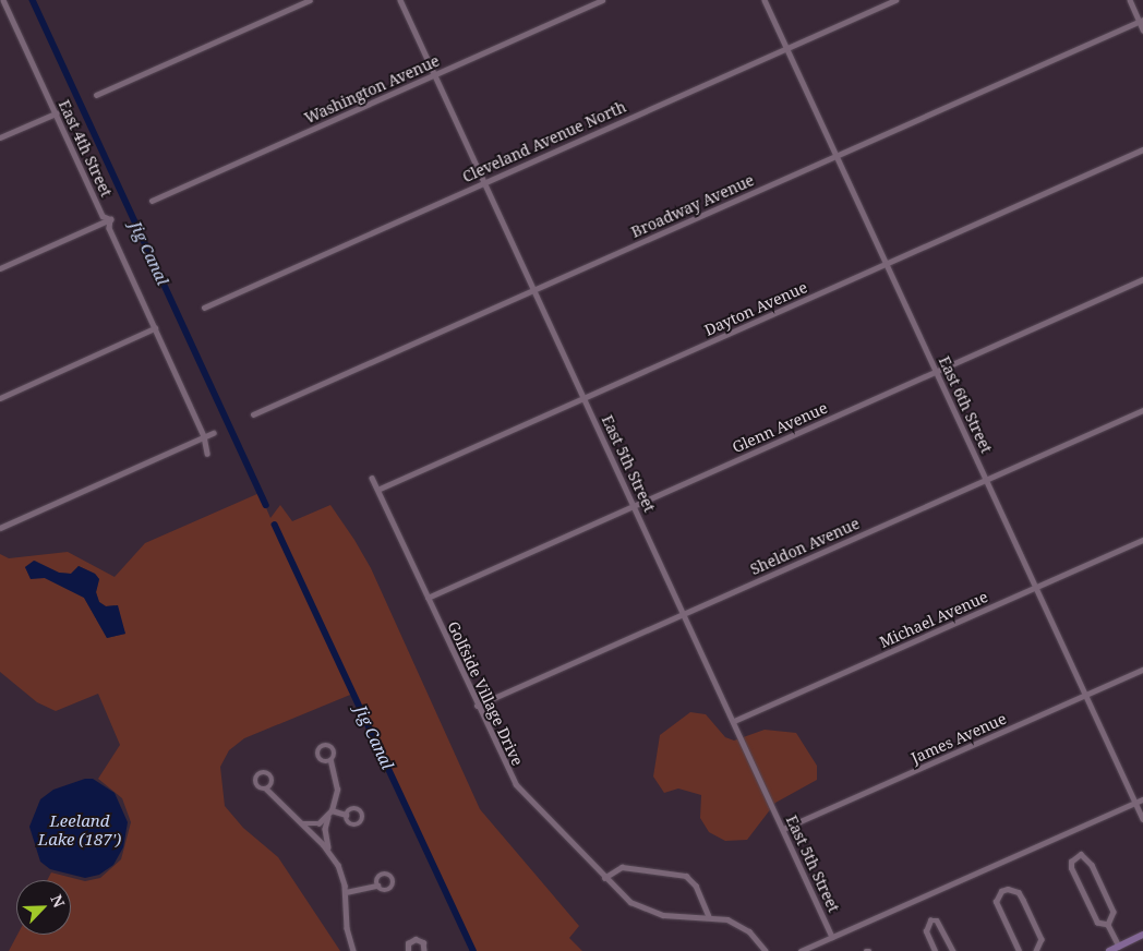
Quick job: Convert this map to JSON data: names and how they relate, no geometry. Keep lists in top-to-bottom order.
{
  "streets": {
    "street": [
      "Washington Avenue",
      "Cleveland Avenue North",
      "East 4th Street",
      "Broadway Avenue",
      "Dayton Avenue",
      "East 6th Street",
      "Glenn Avenue",
      "East 5th Street",
      "Sheldon Avenue",
      "Michael Avenue",
      "Golfside Village Drive",
      "James Avenue"
    ]
  },
  "crossings": [
    ["Washington Avenue", "East 5th Street"],
    ["Cleveland Avenue North", "East 6th Street"],
    ["Cleveland Avenue North", "East 5th Street"],
    ["Broadway Avenue", "East 6th Street"],
    ["Broadway Avenue", "East 5th Street"],
    ["Dayton Avenue", "East 6th Street"],
    ["Dayton Avenue", "East 5th Street"],
    ["Dayton Avenue", "Golfside Village Drive"],
    ["East 6th Street", "Glenn Avenue"],
    ["East 6th Street", "Sheldon Avenue"],
    ["East 6th Street", "Michael Avenue"],
    ["East 6th Street", "James Avenue"],
    ["Glenn Avenue", "East 5th Street"],
    ["Glenn Avenue", "Golfside Village Drive"],
    ["East 5th Street", "Sheldon Avenue"],
    ["East 5th Street", "Michael Avenue"],
    ["East 5th Street", "James Avenue"],
    ["Sheldon Avenue", "Golfside Village Drive"]
  ],
  "water": ["Jig Canal", "Leeland Lake (187')"],
  "north": "top right"
}
